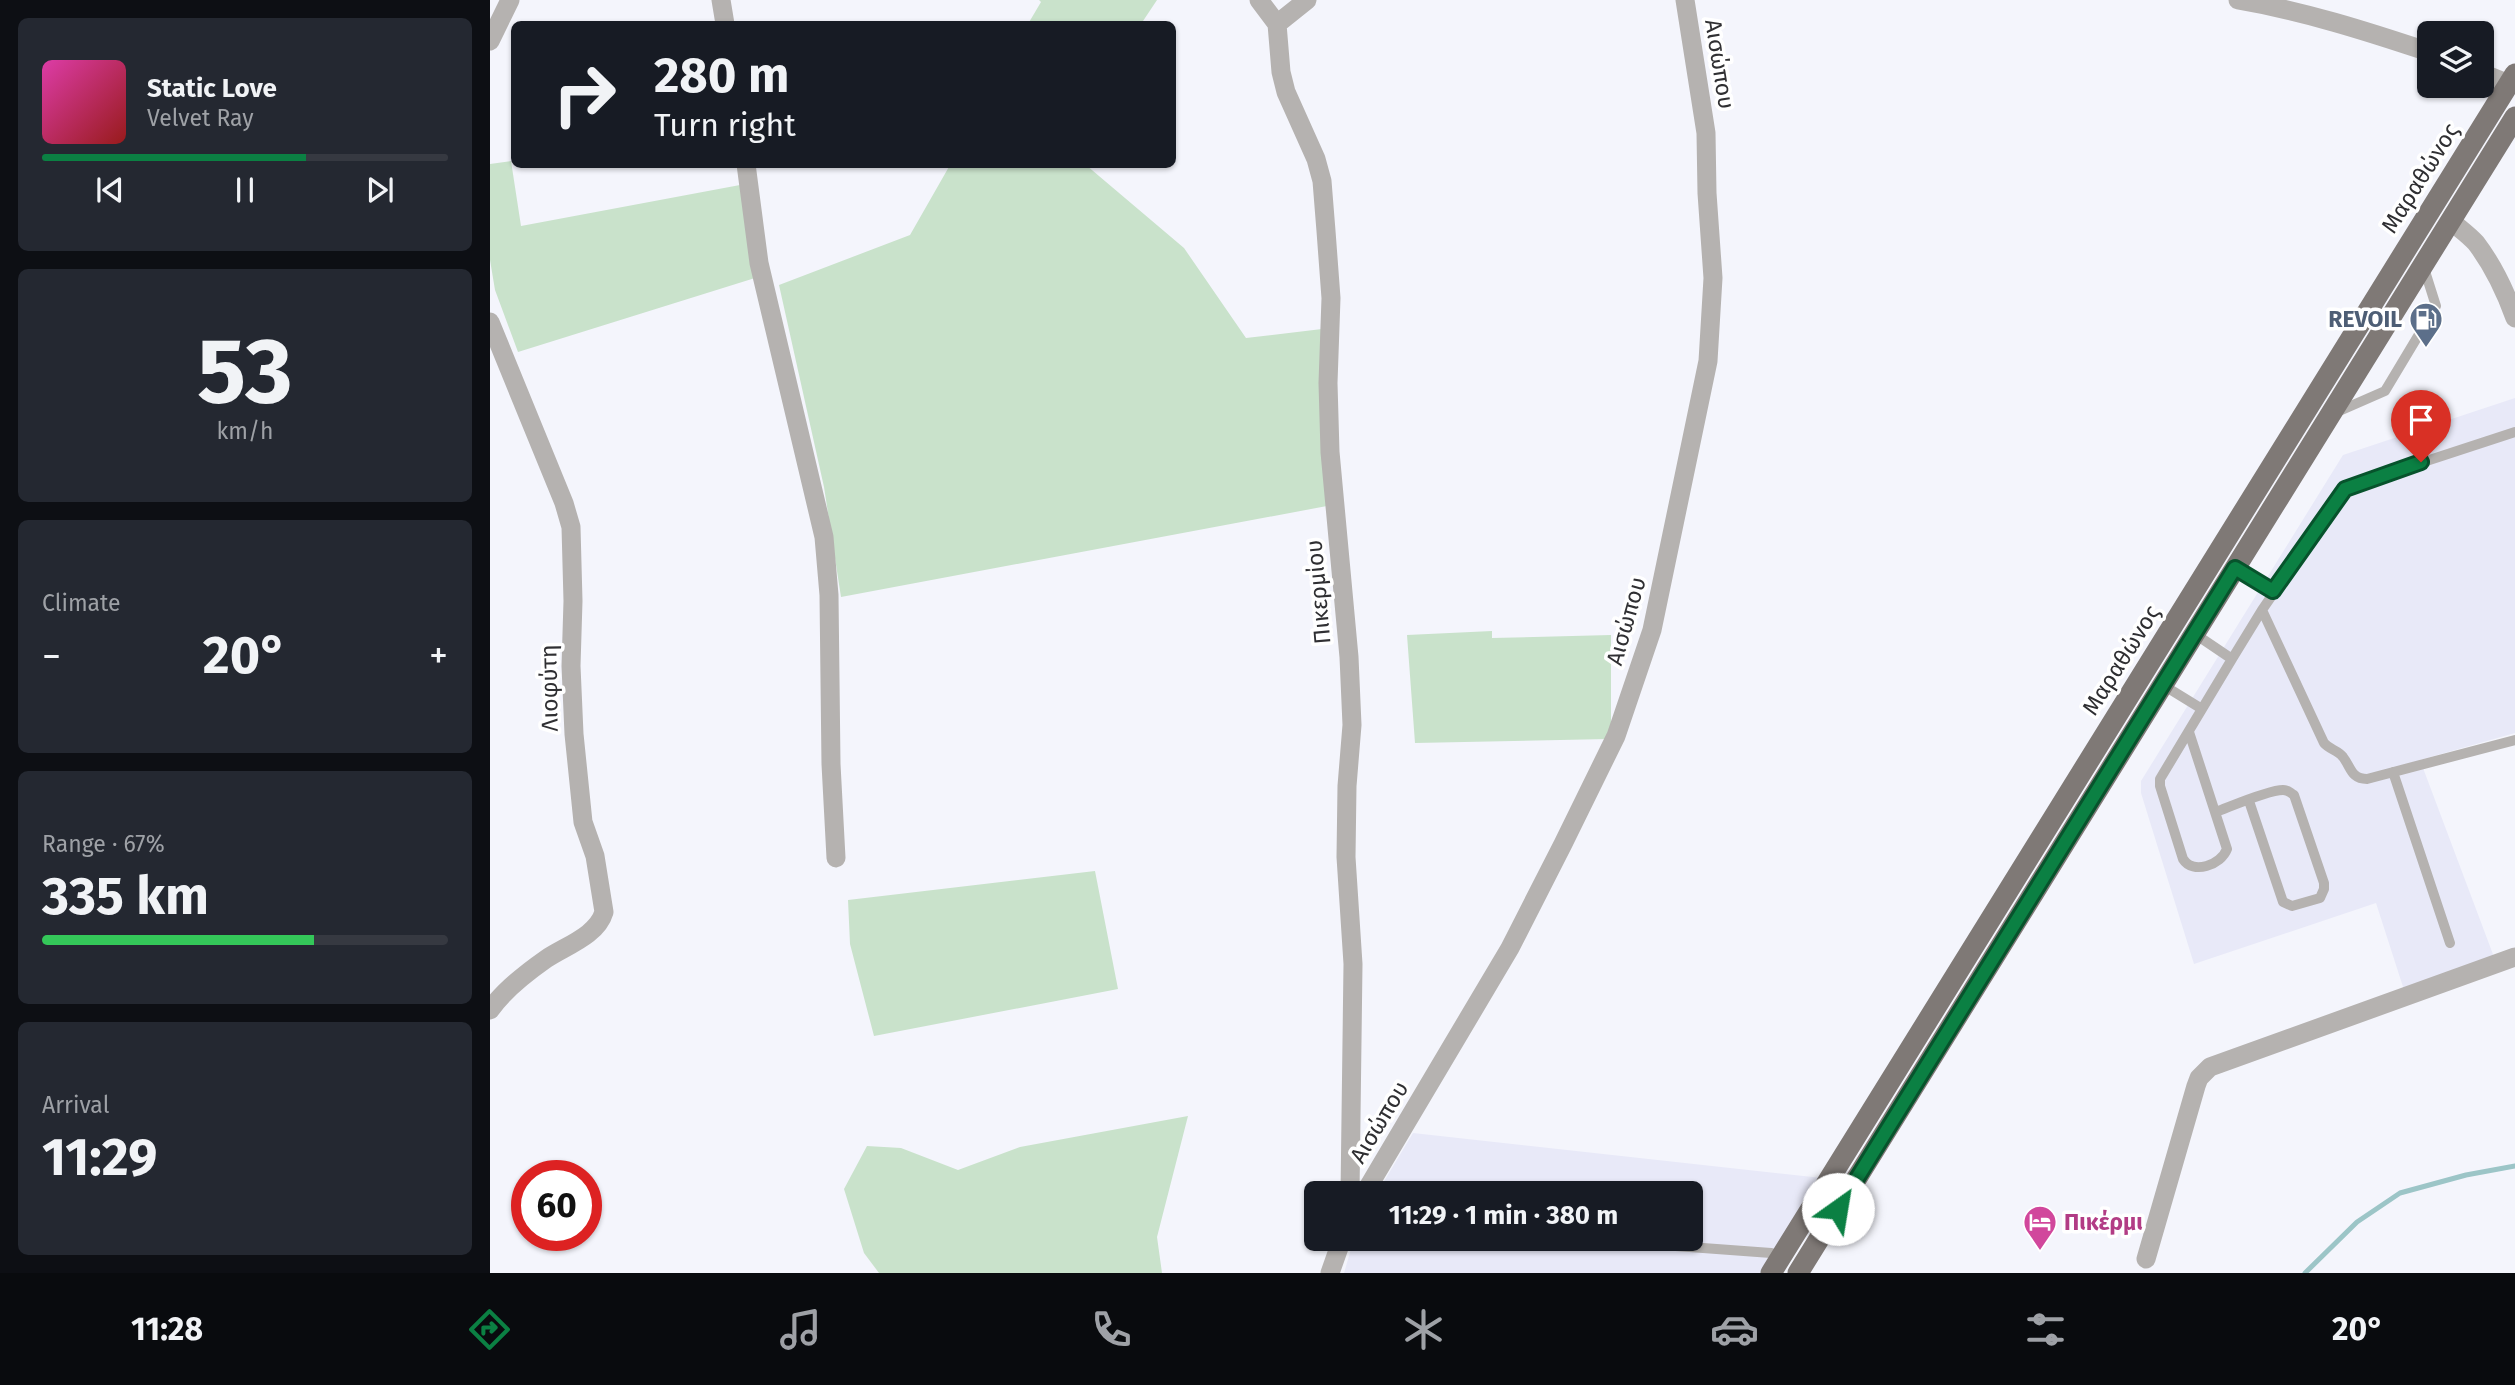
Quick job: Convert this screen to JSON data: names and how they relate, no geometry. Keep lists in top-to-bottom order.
{
  "streets": {
    "main road": ["Μαραθώνος"],
    "street": ["Αισώπου", "Πικερμίου", "Λιοφύτη"]
  },
  "places": {
    "fuel station": ["REVOIL"],
    "hotel": ["Πικέρμι"]
  },
  "page": {
    "turn": ["280 m", "Turn right"],
    "song": ["Static Love", "Velvet Ray"],
    "tile": [
      ["53", "km/h"],
      "Climate",
      ["Range · 67%", "335 km"],
      ["Arrival", "11:29"]
    ],
    "heat": ["−", "20°", "+"],
    "limit": "60",
    "trip": "11:29 · 1 min · 380 m",
    "tabs": ["11:28", "20°"]
  }
}
